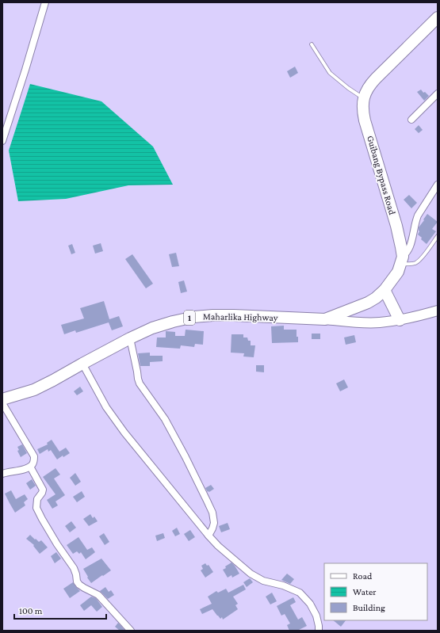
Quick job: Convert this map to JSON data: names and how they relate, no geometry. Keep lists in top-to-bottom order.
{
  "streets": {
    "highway": ["Guibang Bypass Road", "Maharlika Highway", "1"]
  },
  "legend": ["Road", "Water", "Building"],
  "scale_bar": "100 m"
}
